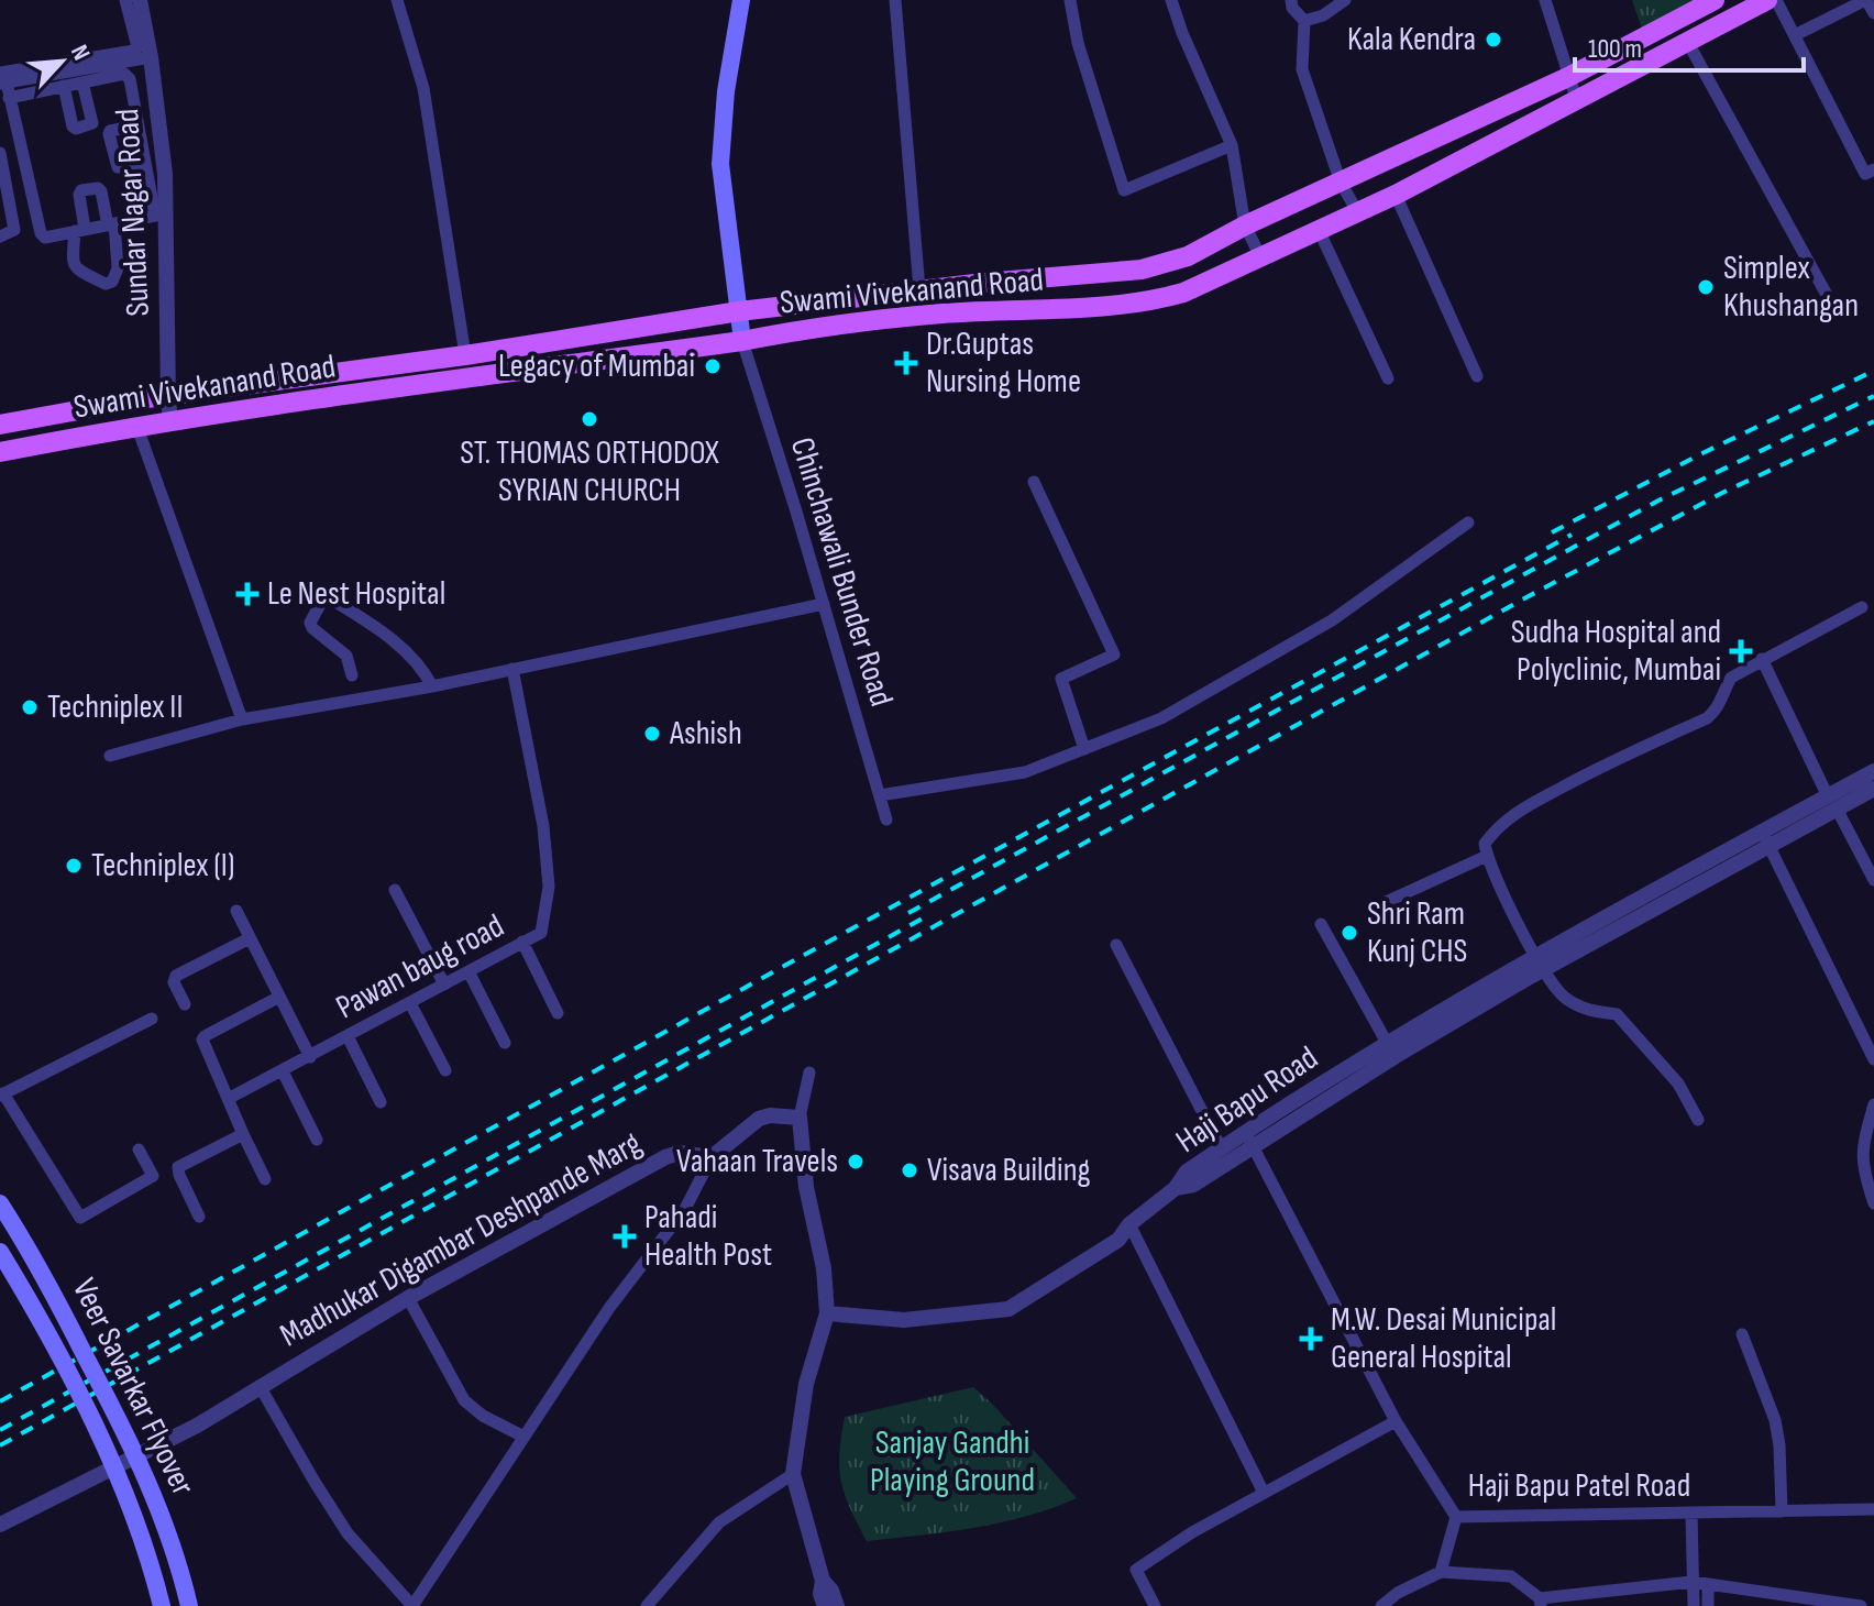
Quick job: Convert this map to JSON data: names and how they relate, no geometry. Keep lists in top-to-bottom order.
{
  "streets": {
    "main road": ["Swami Vivekanand Road", "Veer Savarkar Flyover"],
    "street": [
      "Sundar Nagar Road",
      "Chinchawali Bunder Road",
      "Pawan baug road",
      "Haji Bapu Road",
      "Madhukar Digambar Deshpande Marg",
      "Haji Bapu Patel Road"
    ]
  },
  "crossings": [
    ["Sundar Nagar Road", "Swami Vivekanand Road"],
    ["Swami Vivekanand Road", "Chinchawali Bunder Road"],
    ["Haji Bapu Road", "Haji Bapu Patel Road"]
  ],
  "parks": ["Sanjay Gandhi Playing Ground"],
  "places": {
    "other": [
      "Kala Kendra",
      "Simplex Khushangan",
      "Legacy of Mumbai",
      "ST. THOMAS ORTHODOX SYRIAN CHURCH",
      "Techniplex II",
      "Ashish",
      "Techniplex (I)",
      "Shri Ram Kunj CHS",
      "Vahaan Travels",
      "Visava Building"
    ],
    "health": [
      "Dr.Guptas Nursing Home",
      "Le Nest Hospital",
      "Sudha Hospital and Polyclinic, Mumbai",
      "Pahadi Health Post",
      "M.W. Desai Municipal General Hospital"
    ]
  },
  "scale_bar": "100 m",
  "north": "top right"
}
